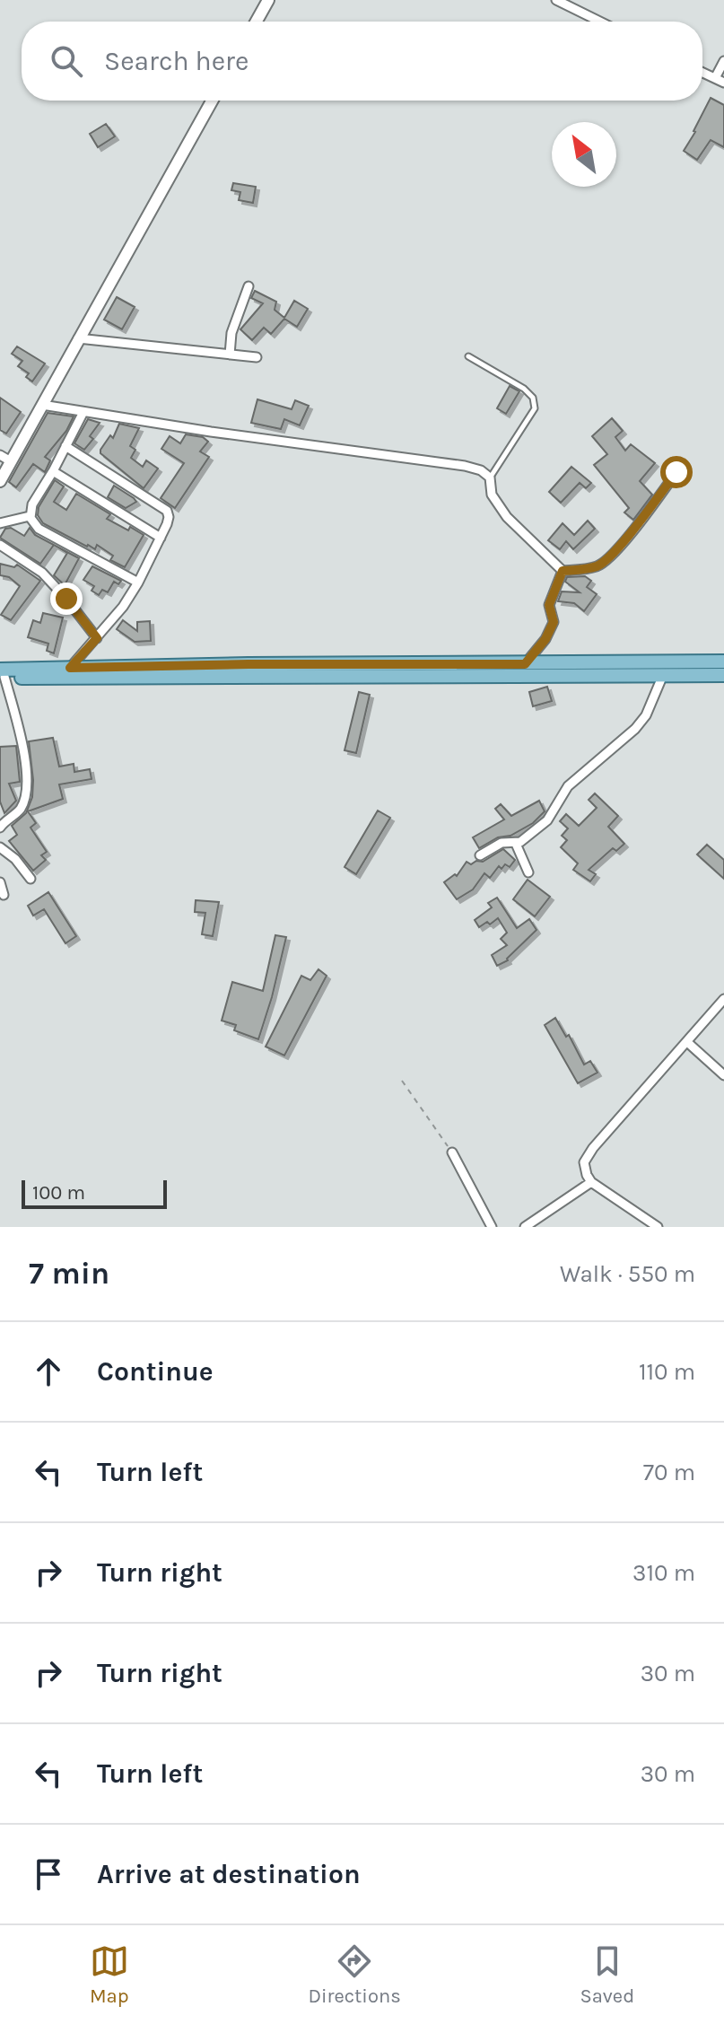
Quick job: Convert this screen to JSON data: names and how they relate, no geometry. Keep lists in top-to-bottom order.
{
  "scale_bar": "100 m",
  "north": "top left",
  "page": {
    "search": "Search here",
    "scale": "100 m",
    "heading": ["7 min", "Walk · 550 m"],
    "list": [
      ["Continue", "110 m"],
      ["Turn left", "70 m"],
      ["Turn right", "310 m"],
      ["Turn right", "30 m"],
      ["Turn left", "30 m"],
      "Arrive at destination"
    ],
    "nav": ["Map", "Directions", "Saved"]
  }
}
